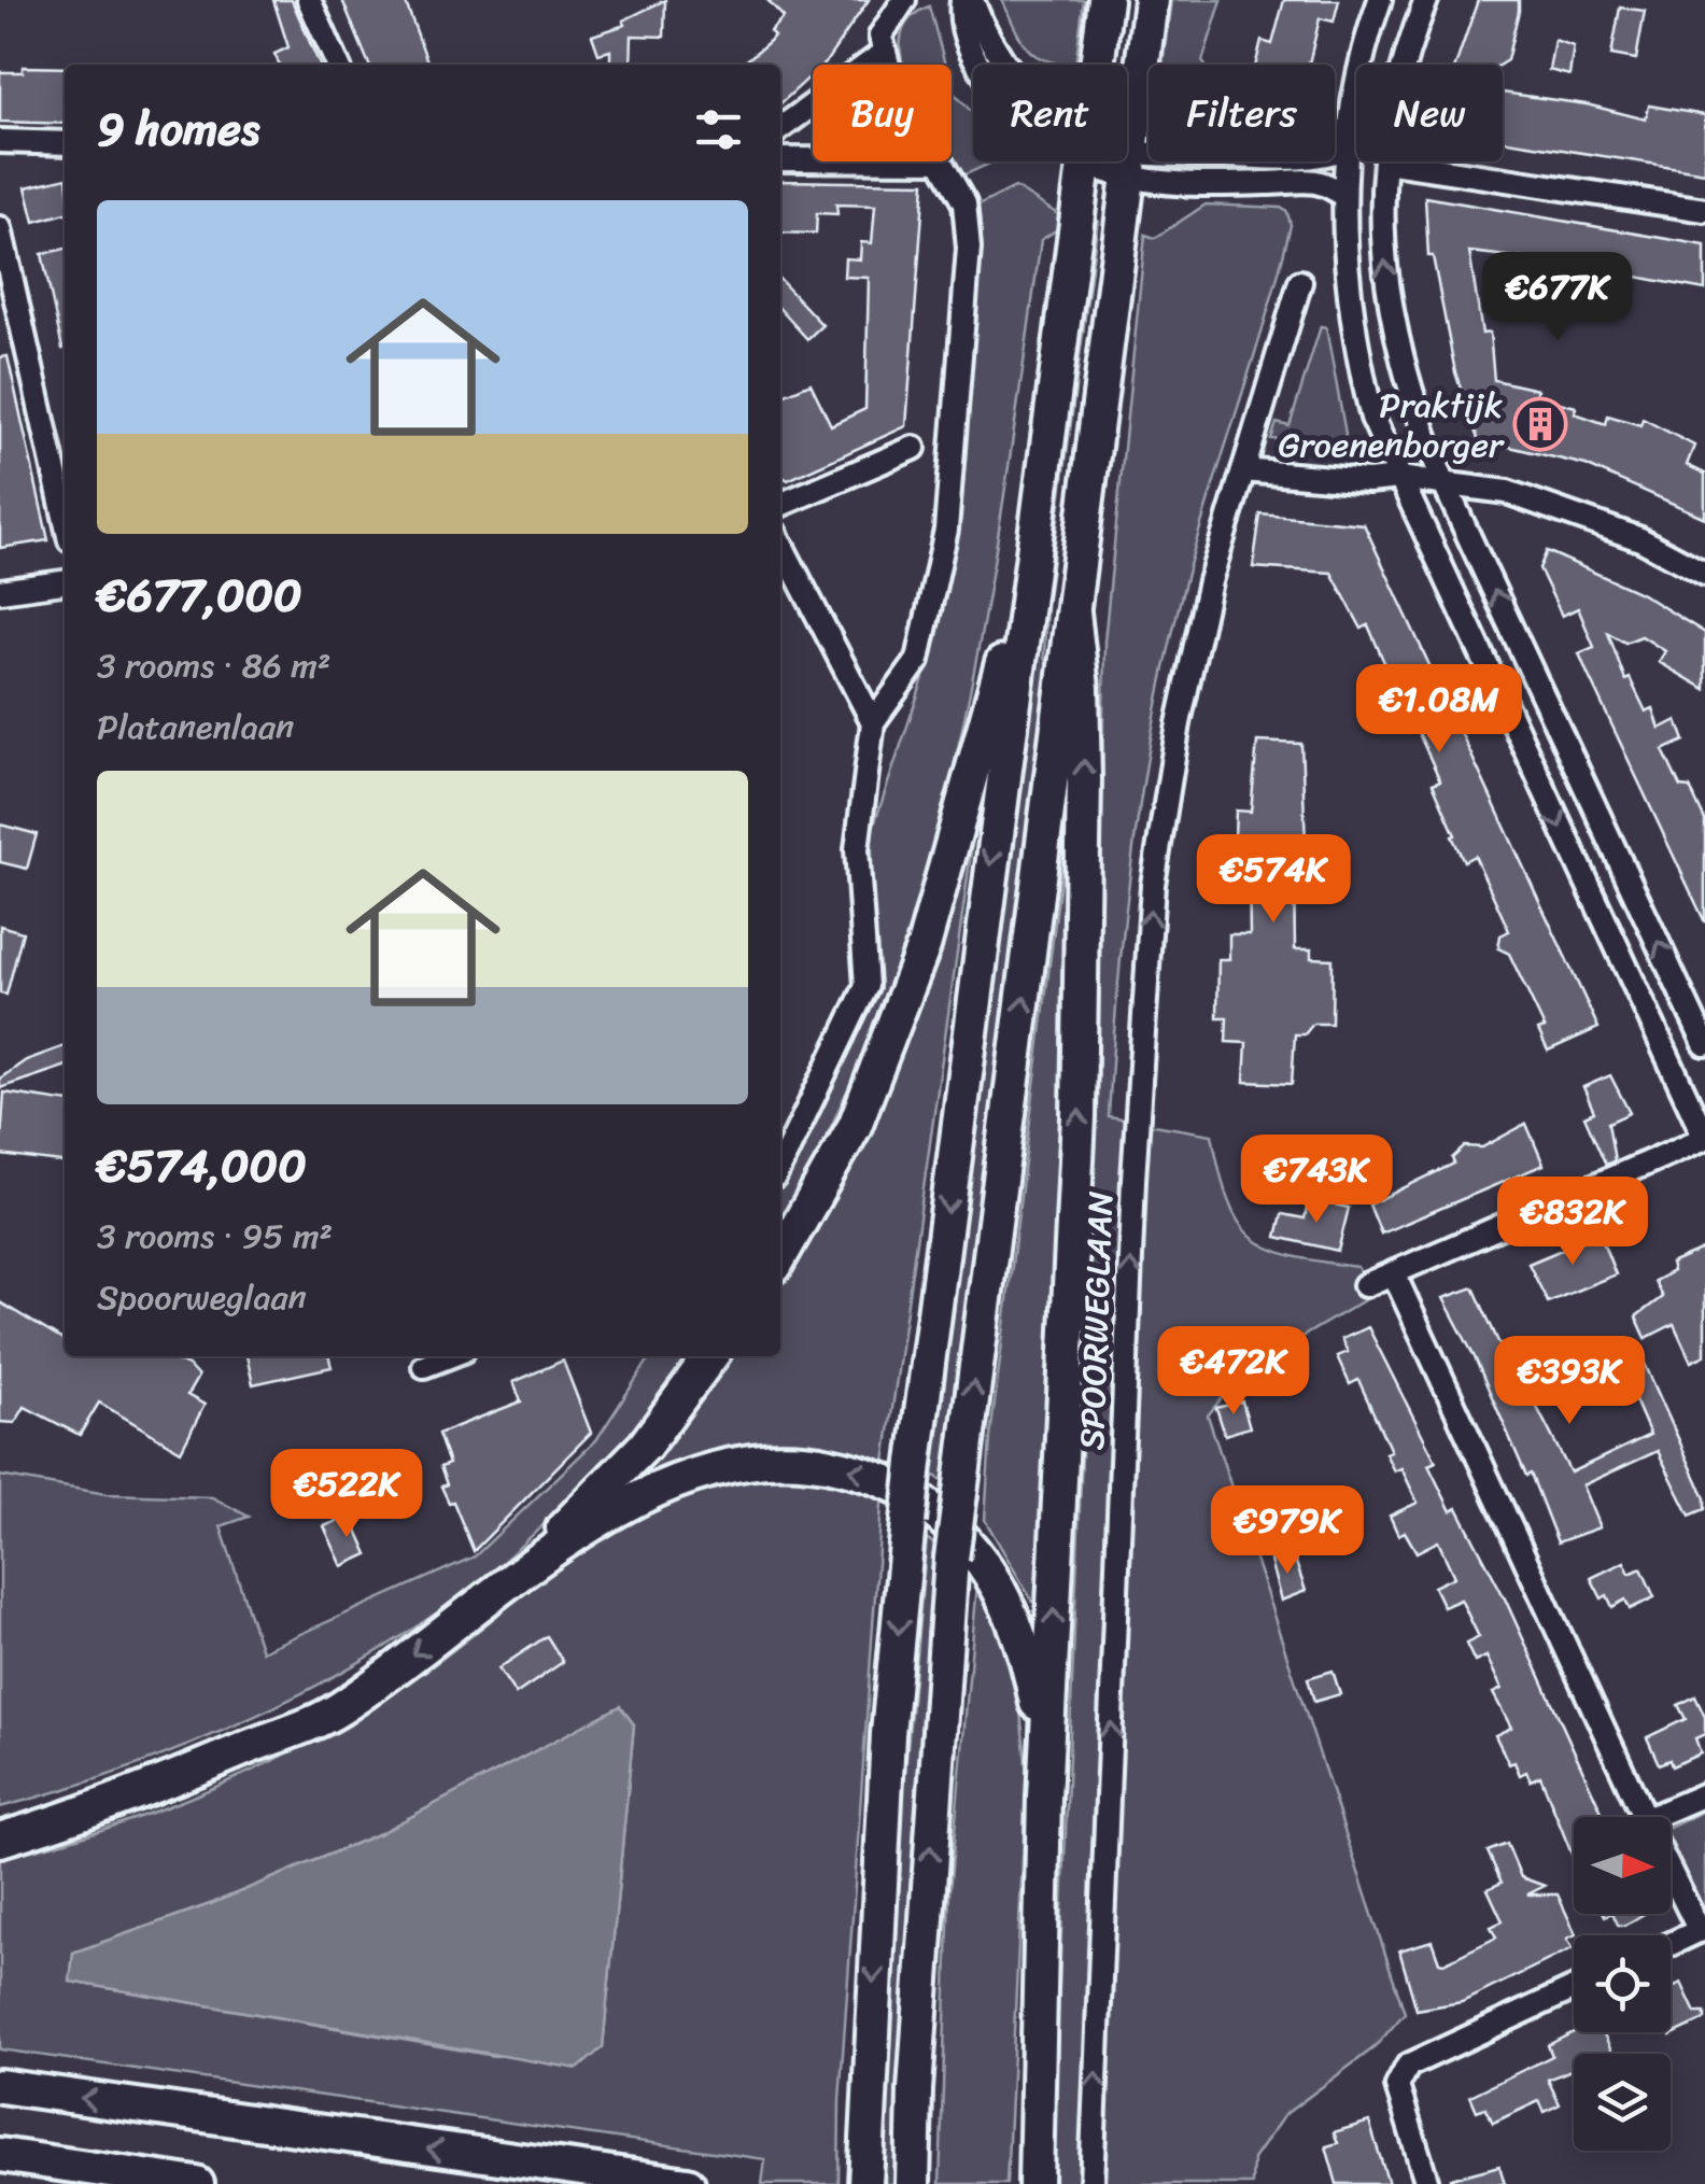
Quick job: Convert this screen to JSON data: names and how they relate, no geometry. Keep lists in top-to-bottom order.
{
  "streets": {
    "street": ["SPOORWEGLAAN"]
  },
  "one_way": ["SPOORWEGLAAN"],
  "places": {
    "building": ["Praktijk Groenenborger"]
  },
  "north": "right",
  "page": {
    "chip": [
      "Buy",
      "Rent",
      "Filters",
      "New"
    ],
    "heading": "9 homes",
    "list": [
      {
        "name": "€677,000",
        "note": "3 rooms · 86 m² · Platanenlaan"
      },
      {
        "name": "€574,000",
        "note": "3 rooms · 95 m² · Spoorweglaan"
      }
    ],
    "price": [
      "€677K",
      "€1.08M",
      "€574K",
      "€743K",
      "€832K",
      "€472K",
      "€393K",
      "€522K",
      "€979K"
    ]
  }
}
